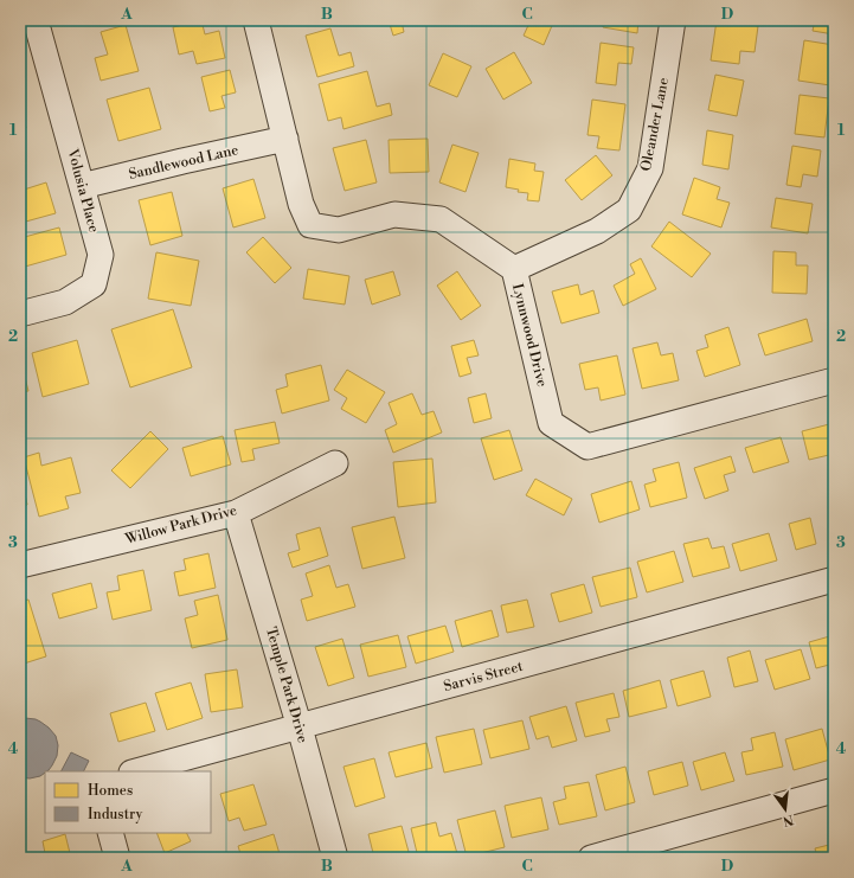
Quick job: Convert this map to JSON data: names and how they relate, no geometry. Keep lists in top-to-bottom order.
{
  "streets": {
    "street": [
      "Oleander Lane",
      "Sandlewood Lane",
      "Volusia Place",
      "Lynnwood Drive",
      "Willow Park Drive",
      "Sarvis Street",
      "Temple Park Drive"
    ]
  },
  "crossings": [
    ["Oleander Lane", "Lynnwood Drive"],
    ["Sandlewood Lane", "Volusia Place"],
    ["Sandlewood Lane", "Lynnwood Drive"],
    ["Willow Park Drive", "Temple Park Drive"],
    ["Sarvis Street", "Temple Park Drive"]
  ],
  "legend": ["Homes", "Industry"],
  "north": "bottom",
  "grid": {
    "columns": [
      "A",
      "B",
      "C",
      "D"
    ],
    "rows": [
      "1",
      "2",
      "3",
      "4"
    ]
  }
}
